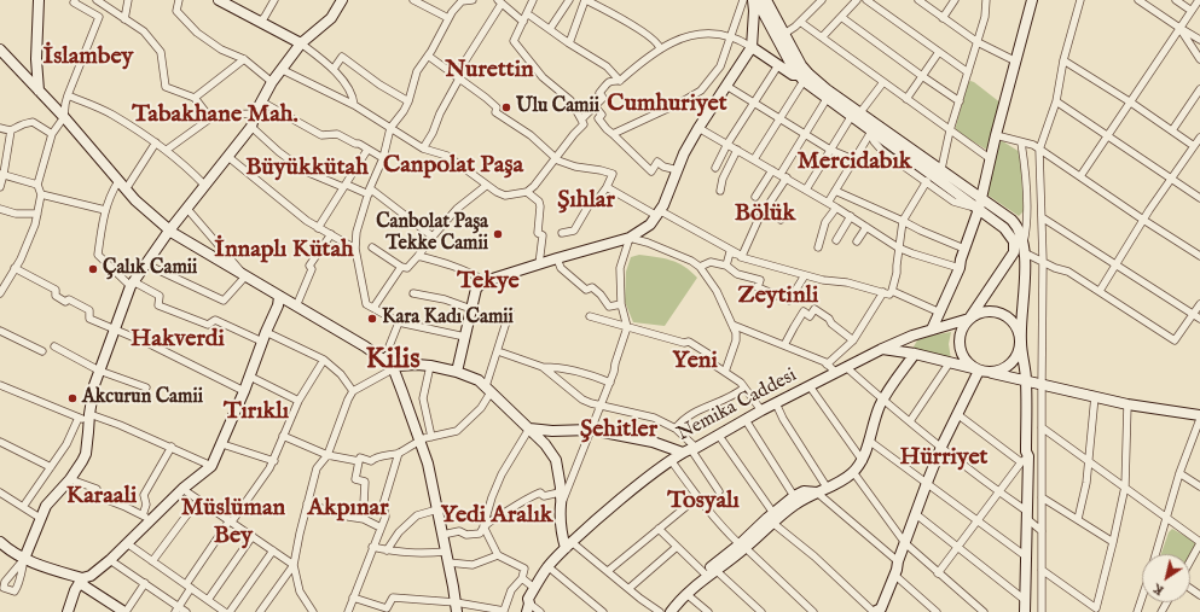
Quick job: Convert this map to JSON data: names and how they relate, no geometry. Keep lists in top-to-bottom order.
{
  "streets": {
    "street": ["Nemika Caddesi"]
  },
  "districts": [
    "İslambey",
    "Nurettin",
    "Cumhuriyet",
    "Tabakhane Mah.",
    "Mercidabık",
    "Canpolat Paşa",
    "Büyükkütah",
    "Şıhlar",
    "Bölük",
    "İnnaplı Kütah",
    "Tekye",
    "Zeytinli",
    "Hakverdi",
    "Kilis",
    "Yeni",
    "Tırıklı",
    "Şehitler",
    "Hürriyet",
    "Karaali",
    "Tosyalı",
    "Müslüman Bey",
    "Akpınar",
    "Yedi Aralık"
  ],
  "places": [
    "Ulu Camii",
    "Canbolat Paşa Tekke Camii",
    "Çalık Camii",
    "Kara Kadı Camii",
    "Akcurun Camii"
  ],
  "north": "bottom left"
}
